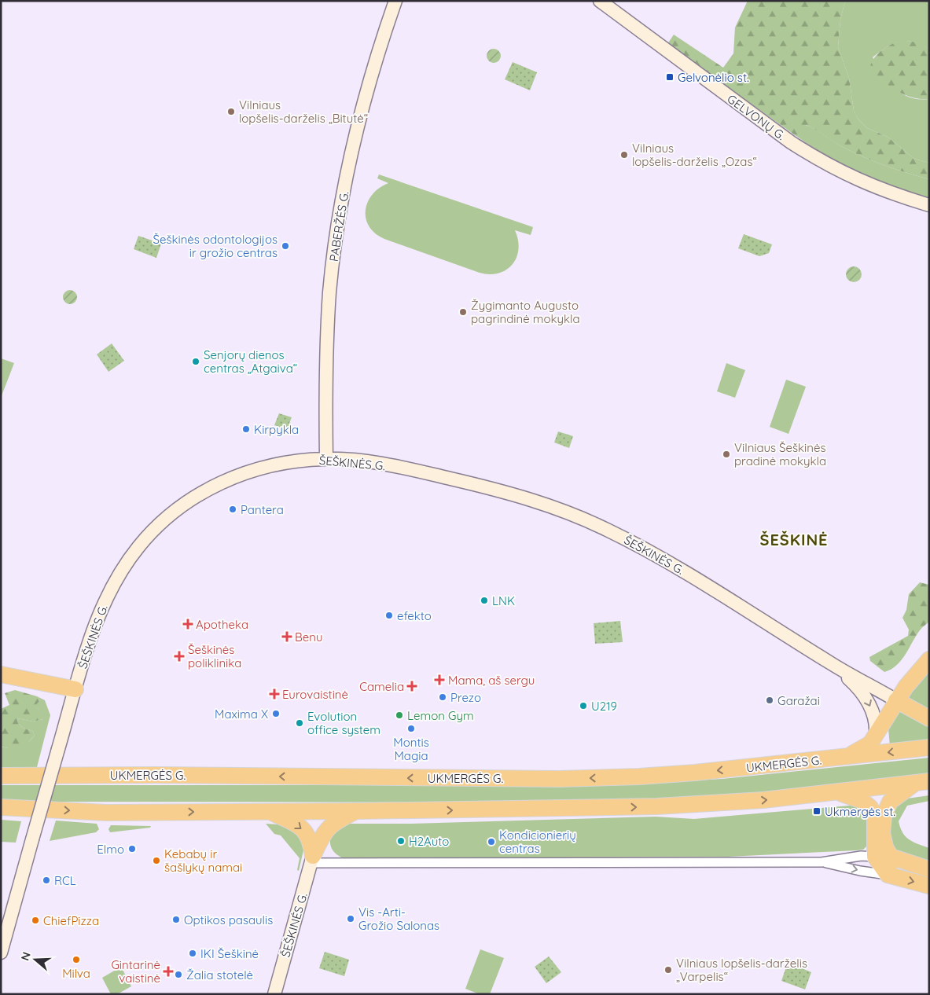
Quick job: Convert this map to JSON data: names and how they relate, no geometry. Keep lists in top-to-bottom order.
{
  "streets": {
    "highway": ["UKMERGĖS G."],
    "street": ["GELVONŲ G.", "PABERŽĖS G.", "ŠEŠKINĖS G."]
  },
  "crossings": [
    ["PABERŽĖS G.", "ŠEŠKINĖS G."]
  ],
  "districts": ["ŠEŠKINĖ"],
  "places": {
    "transit": ["Gelvonėlio st.", "Ukmergės st."],
    "other": [
      "Vilniaus lopšelis-darželis „Bitutė“",
      "Vilniaus lopšelis-darželis „Ozas“",
      "Šeškinės odontologijos ir grožio centras",
      "Žygimanto Augusto pagrindinė mokykla",
      "Senjorų dienos centras „Atgaiva“",
      "Kirpykla",
      "Vilniaus Šeškinės pradinė mokykla",
      "Pantera",
      "LNK",
      "efekto",
      "Prezo",
      "Garažai",
      "U219",
      "Maxima X",
      "Lemon Gym",
      "Evolution office system",
      "Montis Magia",
      "H2Auto",
      "Kondicionierių centras",
      "Elmo",
      "Kebabų ir šašlykų namai",
      "RCL",
      "Vis -Arti- Grožio Salonas",
      "Optikos pasaulis",
      "ChiefPizza",
      "IKI Šeškinė",
      "Milva",
      "Vilniaus lopšelis-darželis „Varpelis“",
      "Žalia stotelė"
    ],
    "health": [
      "Apotheka",
      "Benu",
      "Šeškinės poliklinika",
      "Mama, aš sergu",
      "Camelia",
      "Eurovaistinė",
      "Gintarinė vaistinė"
    ]
  },
  "north": "left"
}
